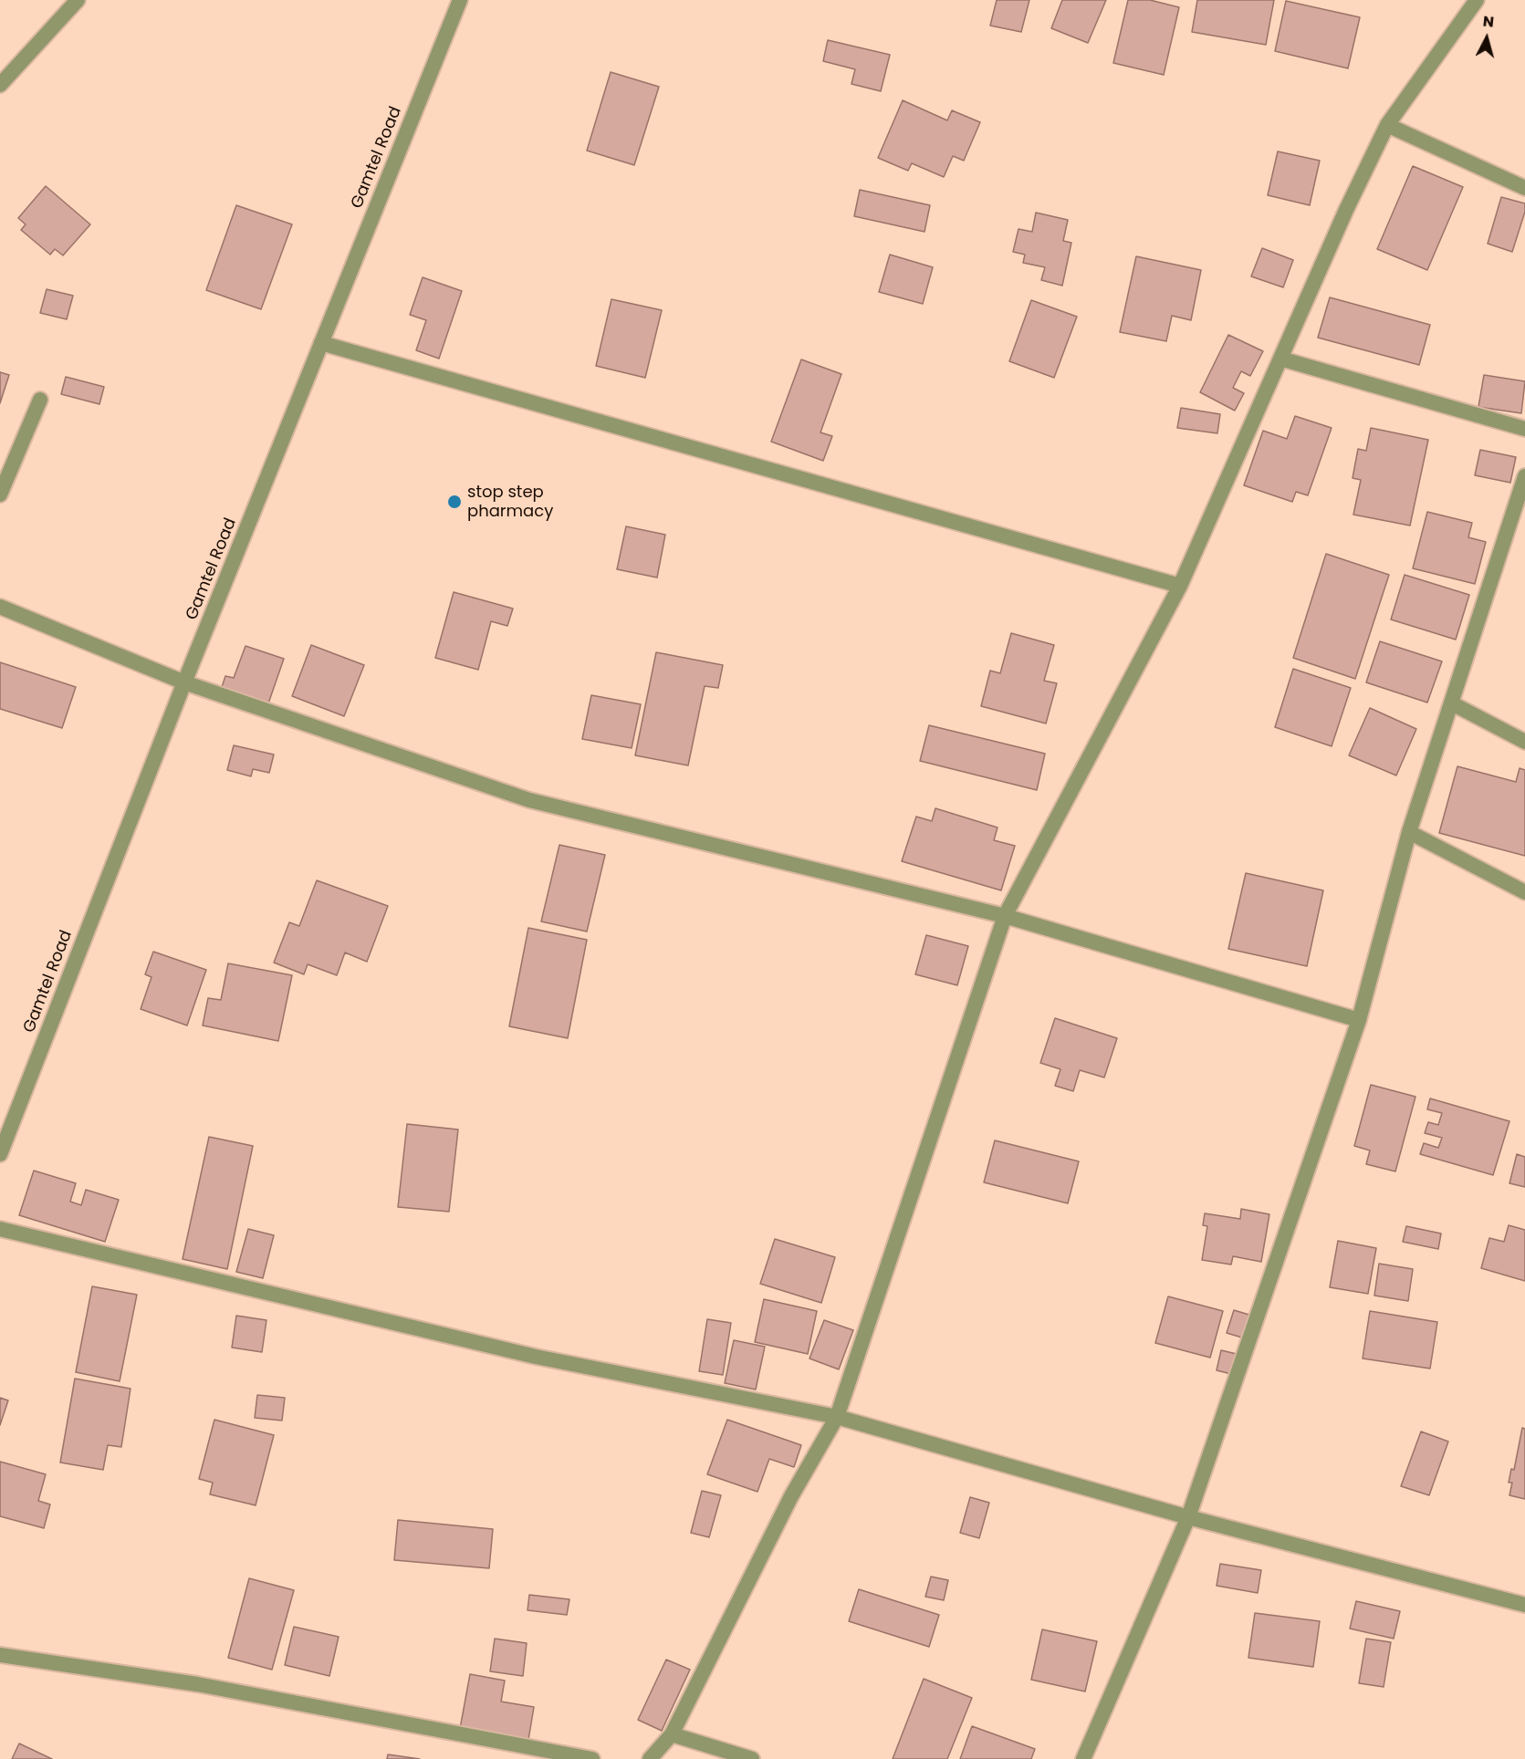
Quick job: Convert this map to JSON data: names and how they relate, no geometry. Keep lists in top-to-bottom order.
{
  "streets": {
    "street": ["Gamtel Road"]
  },
  "places": ["stop step pharmacy"],
  "north": "top"
}
